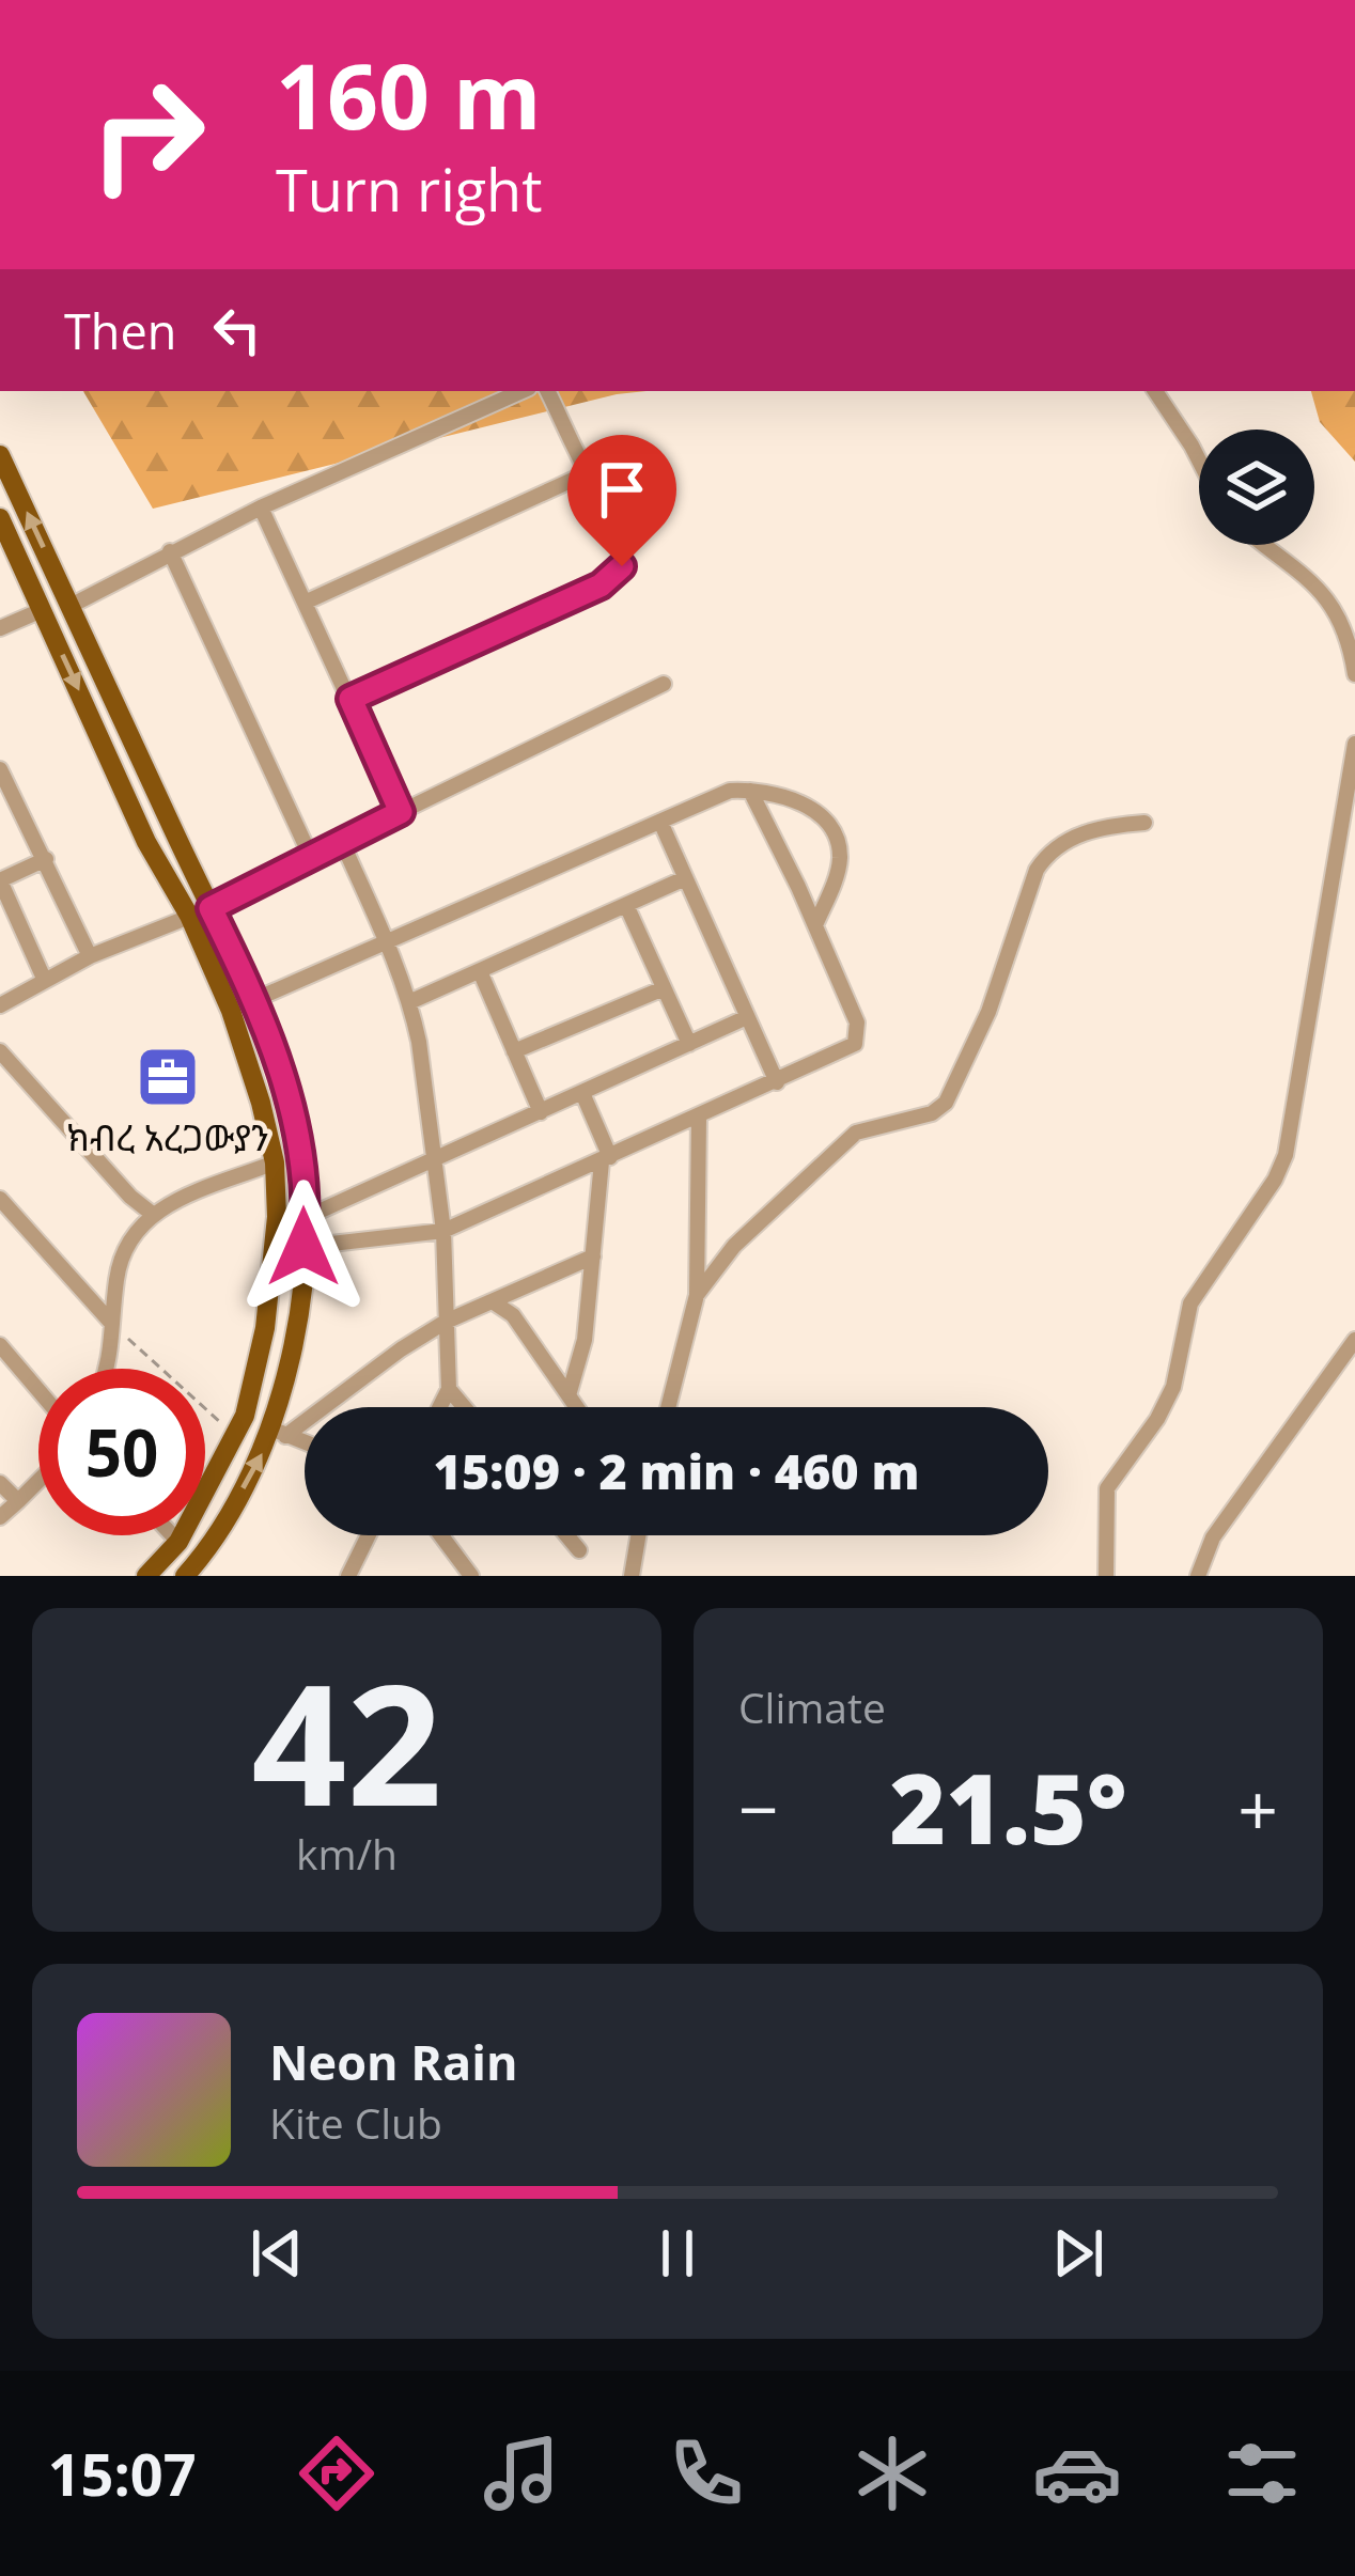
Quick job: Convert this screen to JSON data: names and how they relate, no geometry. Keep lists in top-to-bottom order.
{
  "places": {
    "office": ["ክብረ አረጋውያን"]
  },
  "page": {
    "turn": ["160 m", "Turn right"],
    "then": "Then",
    "limit": "50",
    "trip": "15:09 · 2 min · 460 m",
    "tile": [
      ["42", "km/h"],
      "Climate"
    ],
    "heat": ["−", "21.5°", "+"],
    "song": ["Neon Rain", "Kite Club"],
    "tabs": "15:07"
  }
}
